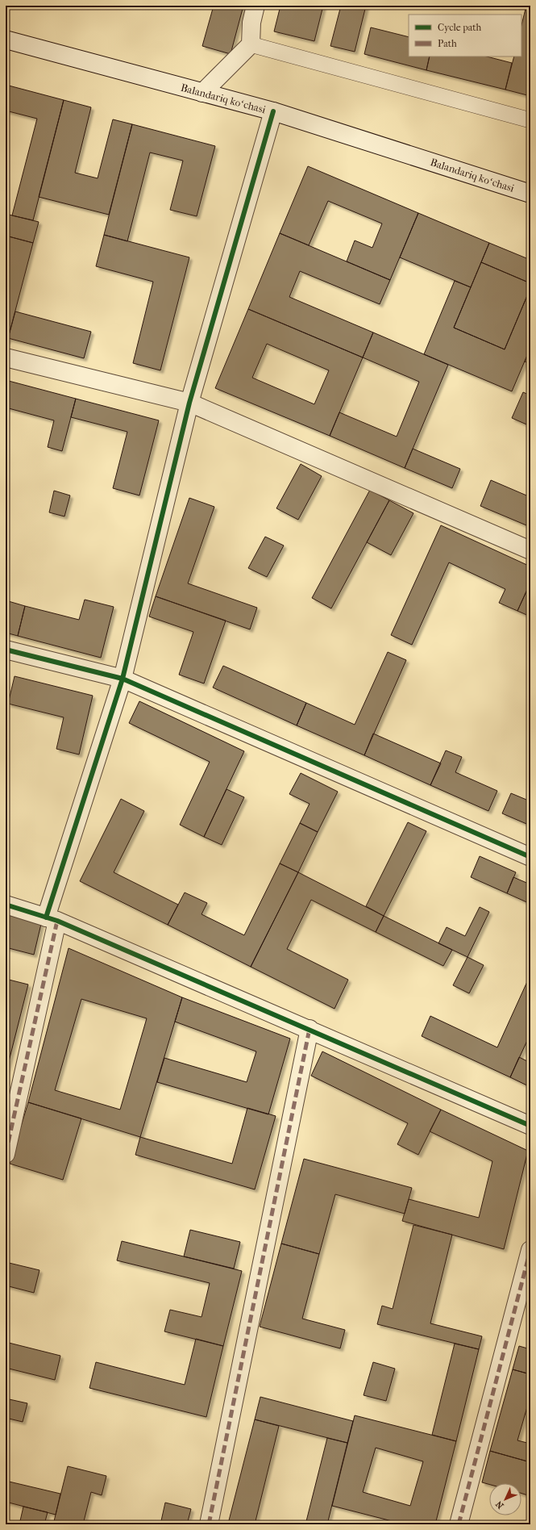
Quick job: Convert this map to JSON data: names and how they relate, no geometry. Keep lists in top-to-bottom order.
{
  "streets": {
    "street": ["Balandariq koʻchasi"]
  },
  "legend": ["Cycle path", "Path"],
  "north": "bottom left"
}
